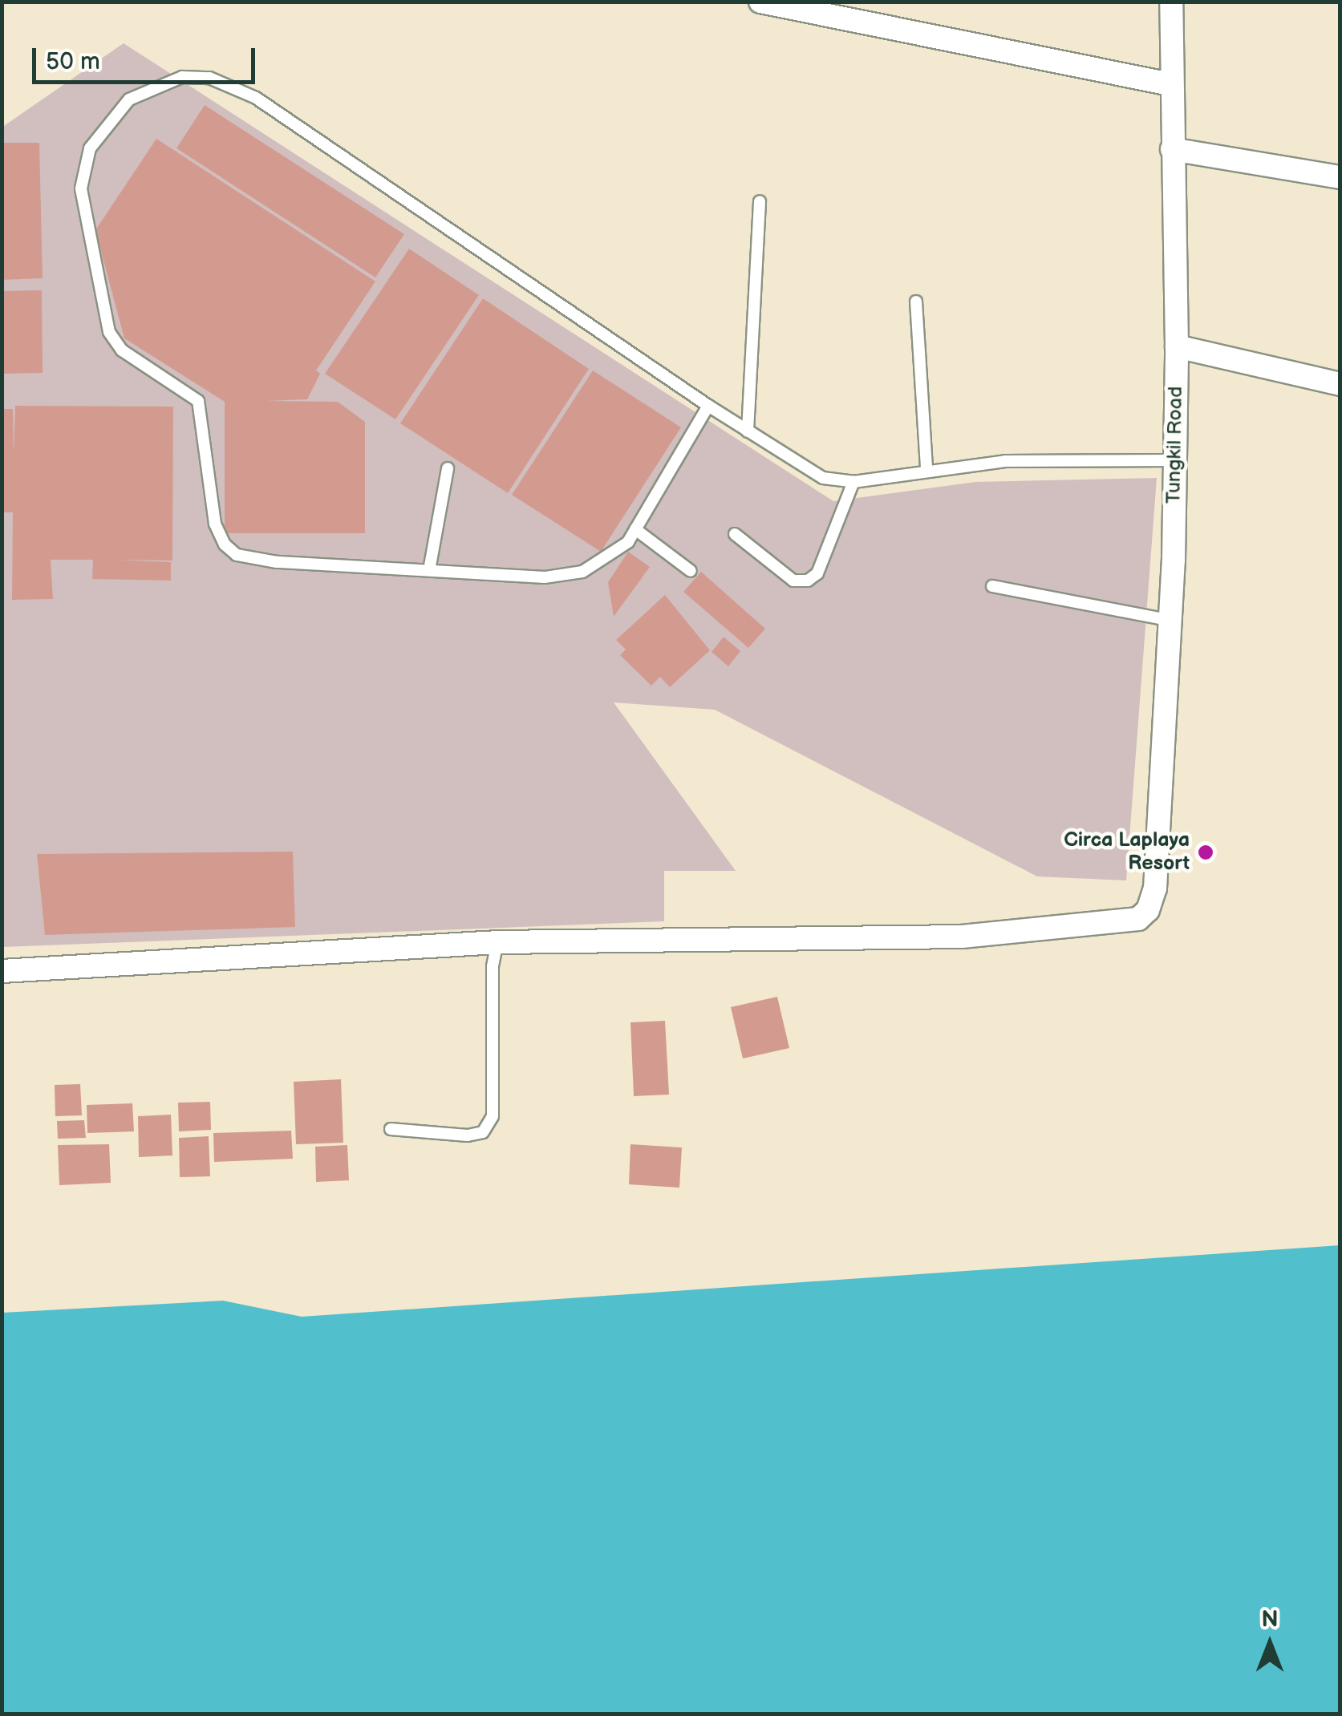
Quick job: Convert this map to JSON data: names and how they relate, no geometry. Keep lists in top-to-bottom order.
{
  "streets": {
    "street": ["Tungkil Road"]
  },
  "places": ["Circa Laplaya Resort"],
  "scale_bar": "50 m",
  "north": "top"
}
